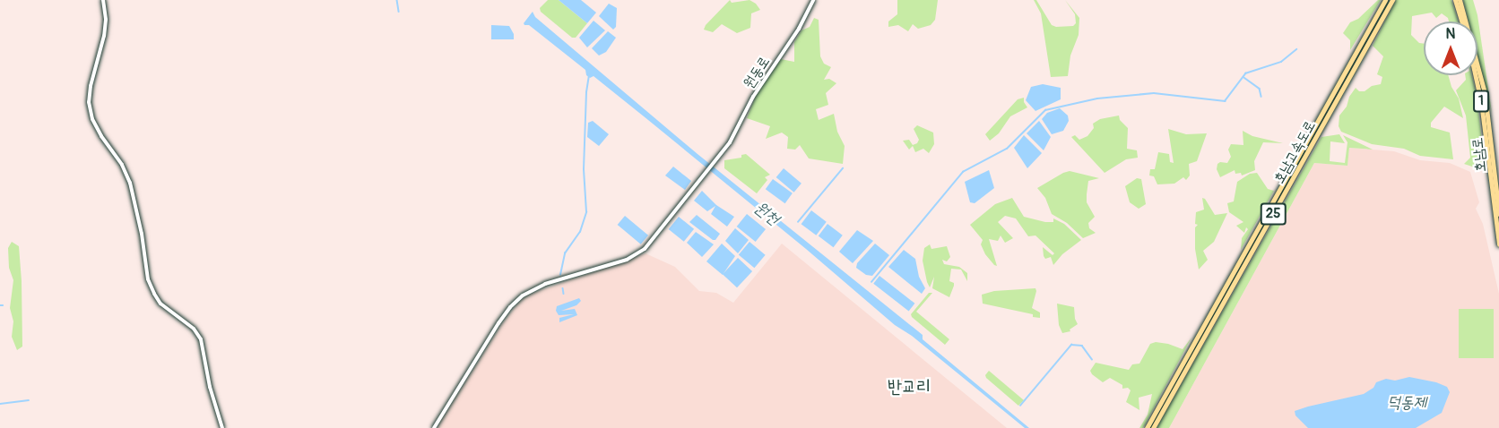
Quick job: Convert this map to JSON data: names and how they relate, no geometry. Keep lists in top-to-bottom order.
{
  "streets": {
    "highway": [
      "1",
      "호남고속도로",
      "호남로",
      "25"
    ],
    "street": ["원동로"]
  },
  "districts": ["반교리"],
  "water": ["원천", "덕동제"],
  "north": "top"
}
